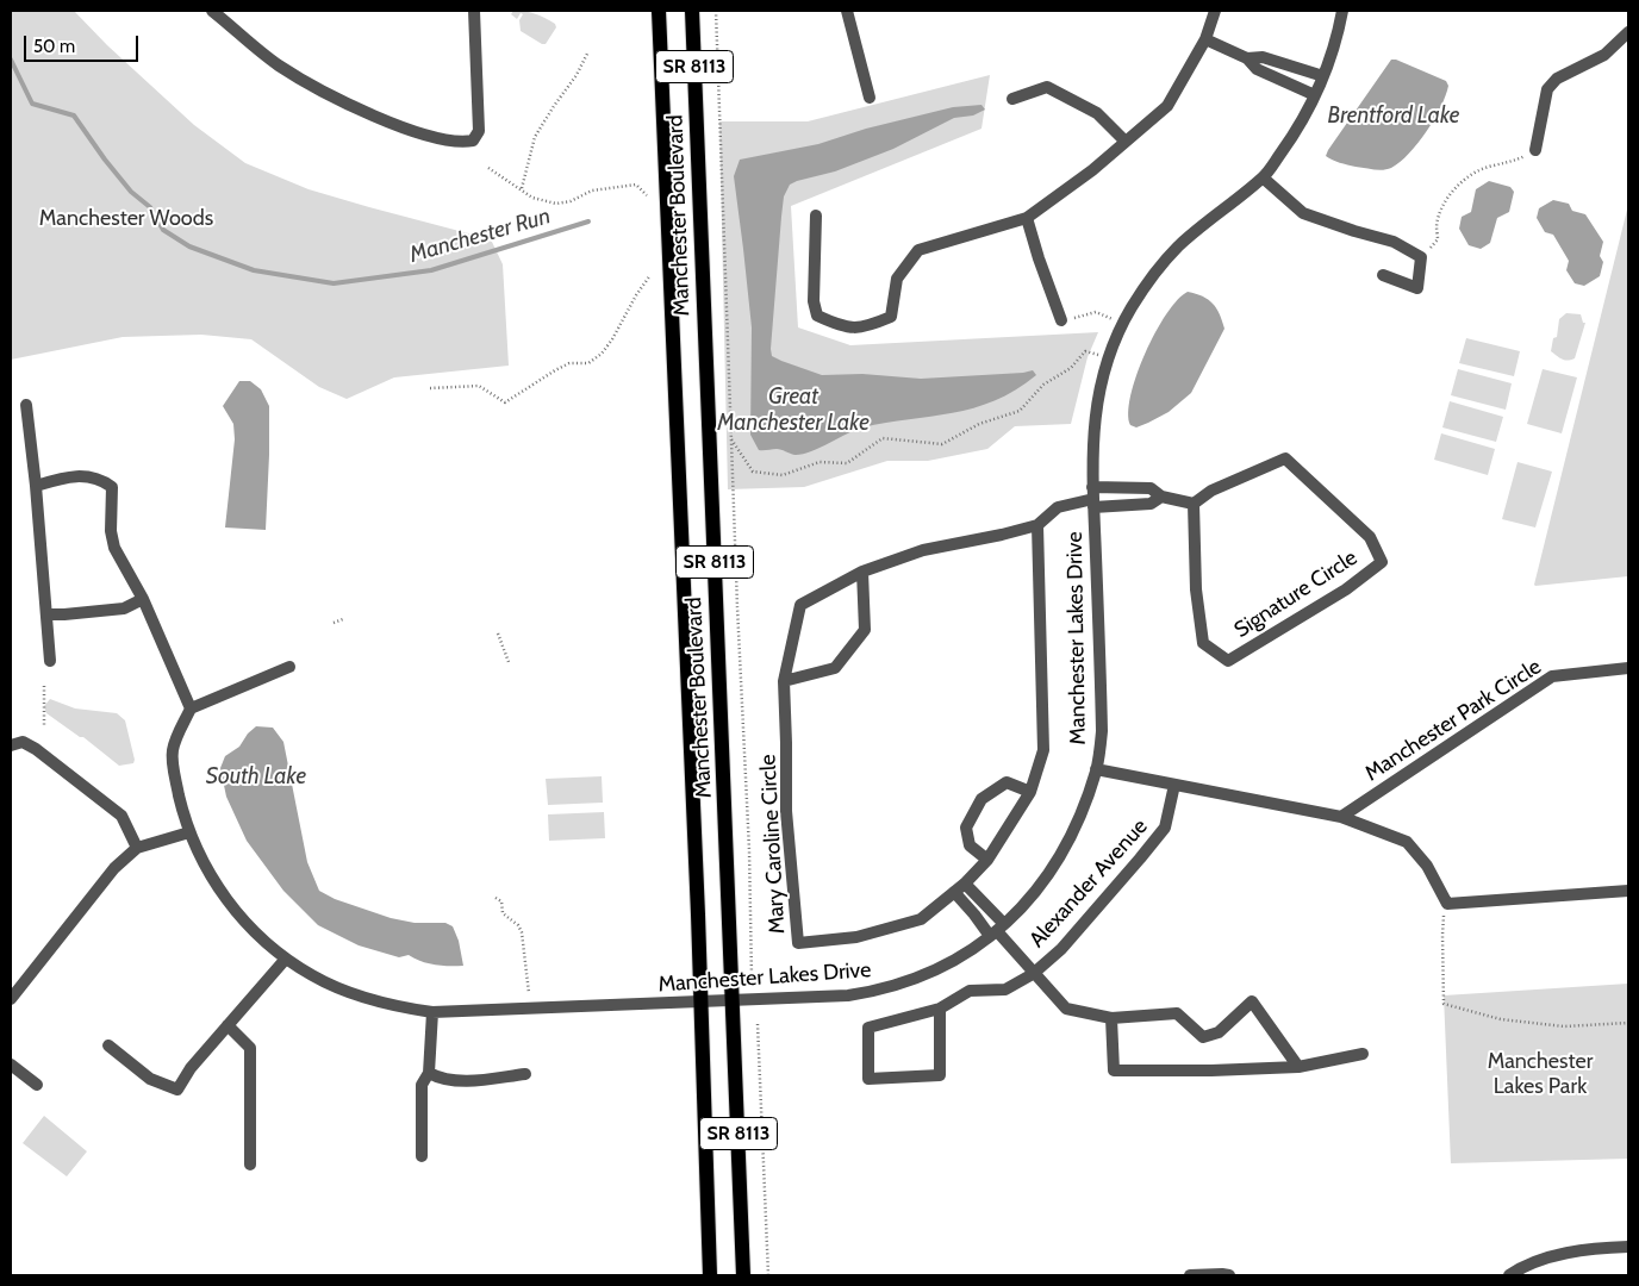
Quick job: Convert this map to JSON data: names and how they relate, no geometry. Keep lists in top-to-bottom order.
{
  "streets": {
    "main road": ["SR 8113", "Manchester Boulevard"],
    "street": [
      "Signature Circle",
      "Manchester Lakes Drive",
      "Manchester Park Circle",
      "Mary Caroline Circle",
      "Alexander Avenue"
    ]
  },
  "crossings": [
    ["Manchester Boulevard", "Manchester Lakes Drive"],
    ["Manchester Lakes Drive", "Mary Caroline Circle"]
  ],
  "water": [
    "Brentford Lake",
    "Manchester Run",
    "Great Manchester Lake",
    "South Lake"
  ],
  "parks": ["Manchester Woods", "Manchester Lakes Park"],
  "scale_bar": "50 m"
}
